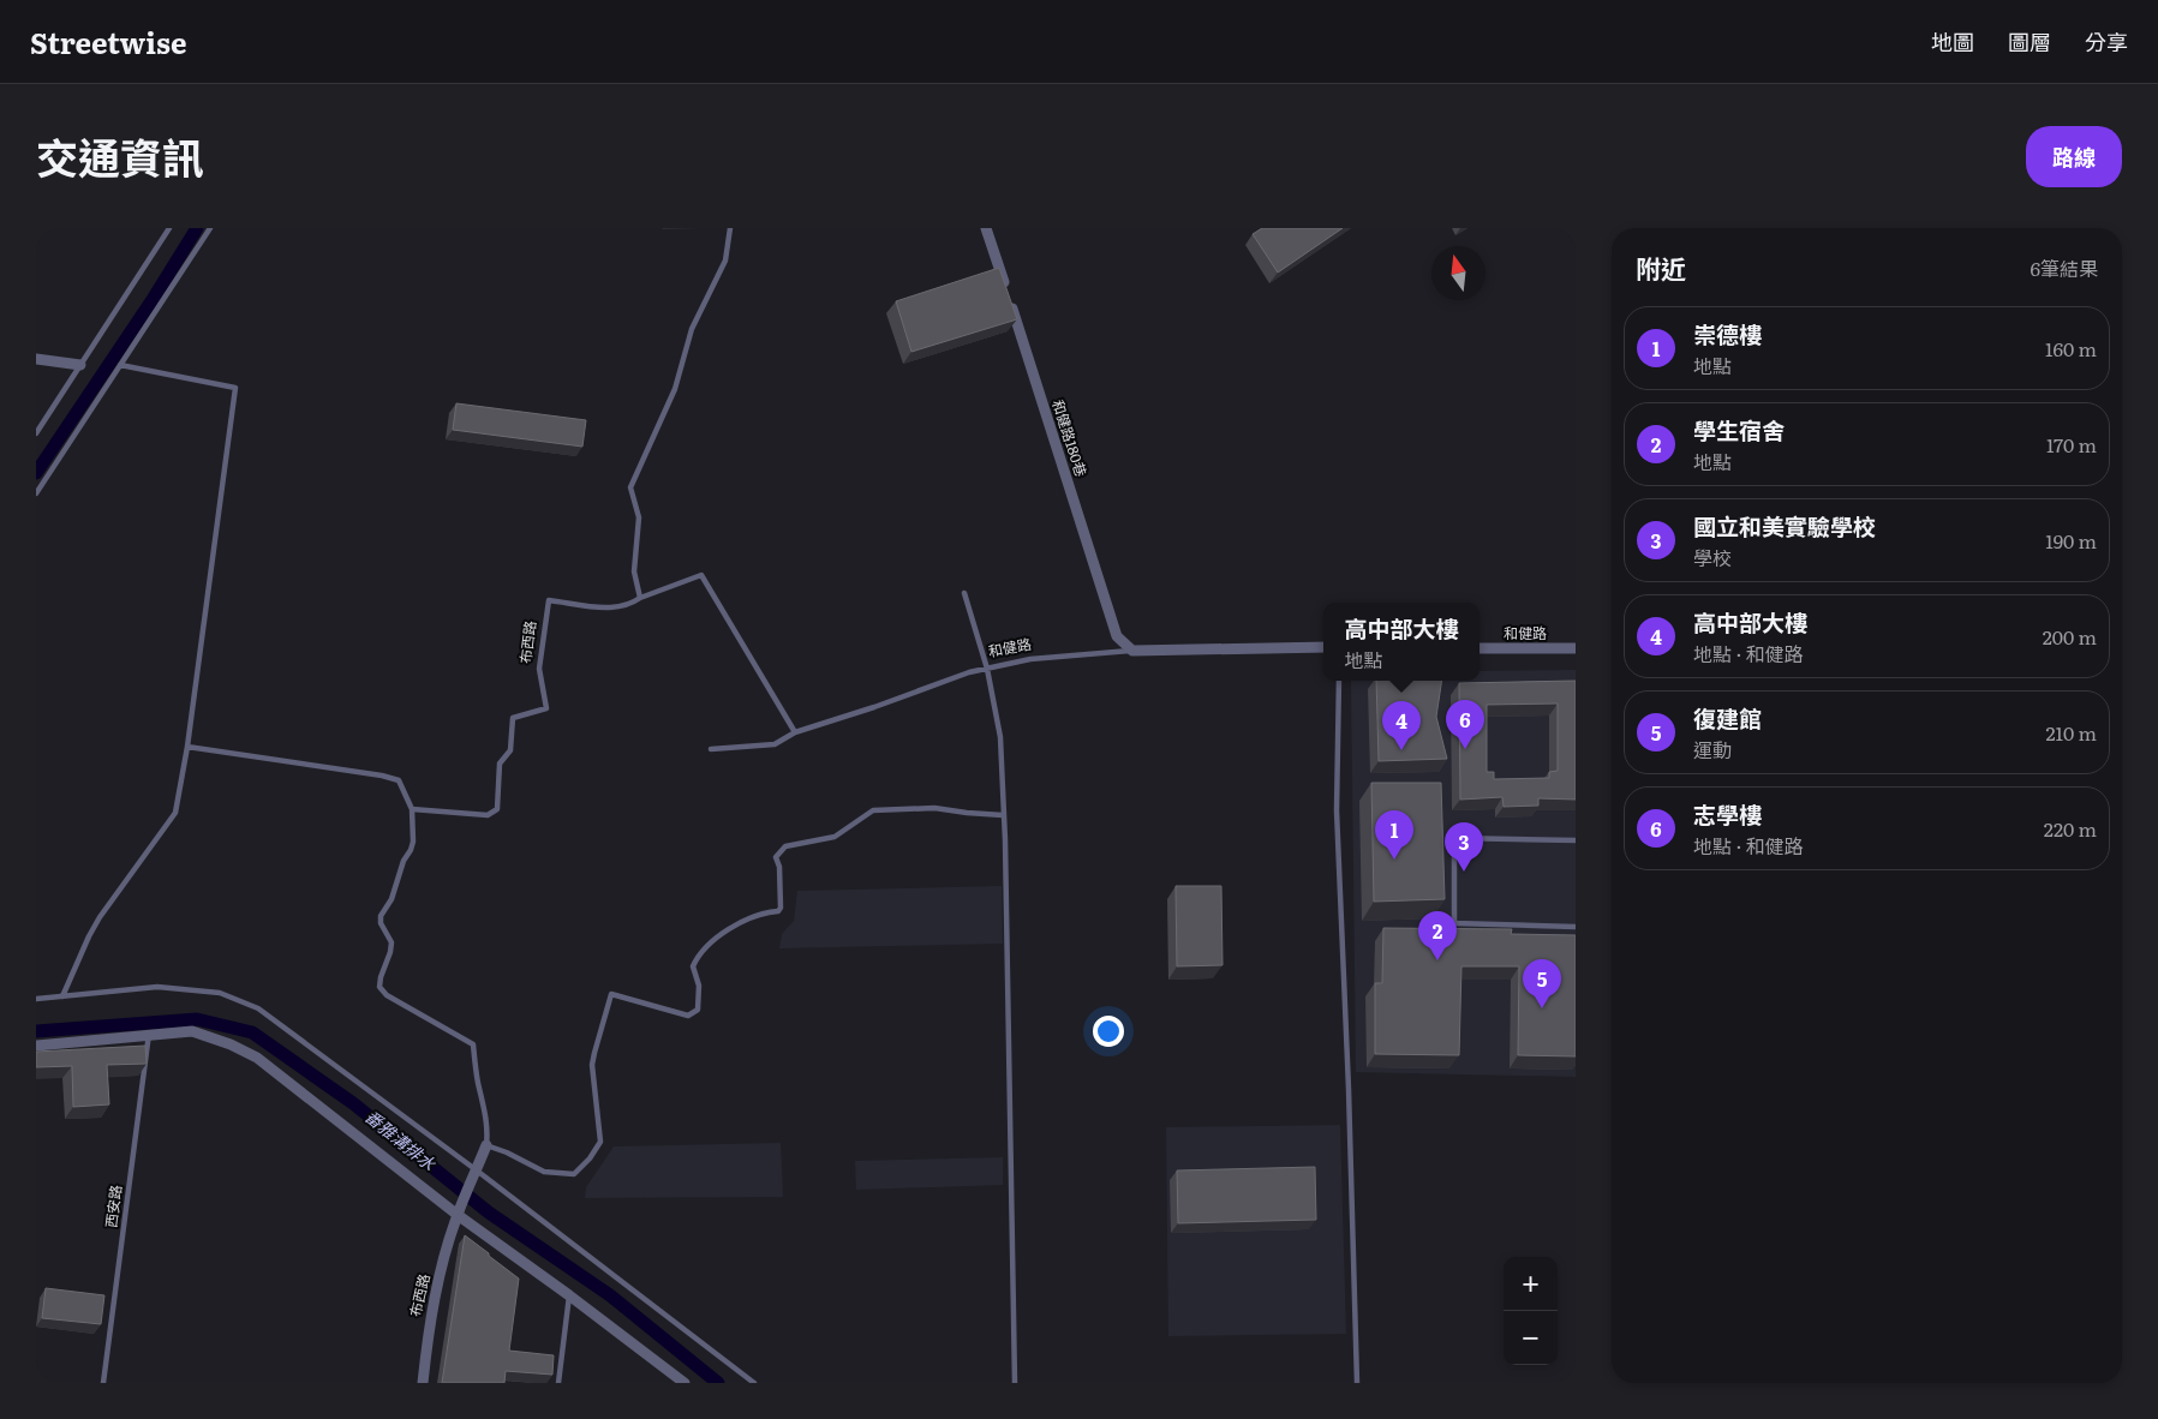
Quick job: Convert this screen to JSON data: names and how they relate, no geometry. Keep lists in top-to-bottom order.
{
  "streets": {
    "street": ["和健路180巷", "和健路", "布西路"],
    "lane": ["西安路"]
  },
  "crossings": [
    ["和健路180巷", "和健路"],
    ["和健路", "布西路"]
  ],
  "water": ["番雅溝排水"],
  "north": "top",
  "page": {
    "header": "Streetwise",
    "nav": ["地圖", "圖層", "分享"],
    "title": "交通資訊",
    "buttons": "路線",
    "heading": ["附近", "6筆結果"],
    "list": [
      {
        "mark": "1",
        "name": "崇德樓",
        "note": "地點",
        "value": "160 m"
      },
      {
        "mark": "2",
        "name": "學生宿舍",
        "note": "地點",
        "value": "170 m"
      },
      {
        "mark": "3",
        "name": "國立和美實驗學校",
        "note": "學校",
        "value": "190 m"
      },
      {
        "mark": "4",
        "name": "高中部大樓",
        "note": "地點 · 和健路",
        "value": "200 m"
      },
      {
        "mark": "5",
        "name": "復建館",
        "note": "運動",
        "value": "210 m"
      },
      {
        "mark": "6",
        "name": "志學樓",
        "note": "地點 · 和健路",
        "value": "220 m"
      }
    ],
    "popup": ["高中部大樓", "地點"],
    "pins": [
      "6",
      "4",
      "1",
      "3",
      "2",
      "5"
    ],
    "map_buttons": ["+", "−"]
  }
}
